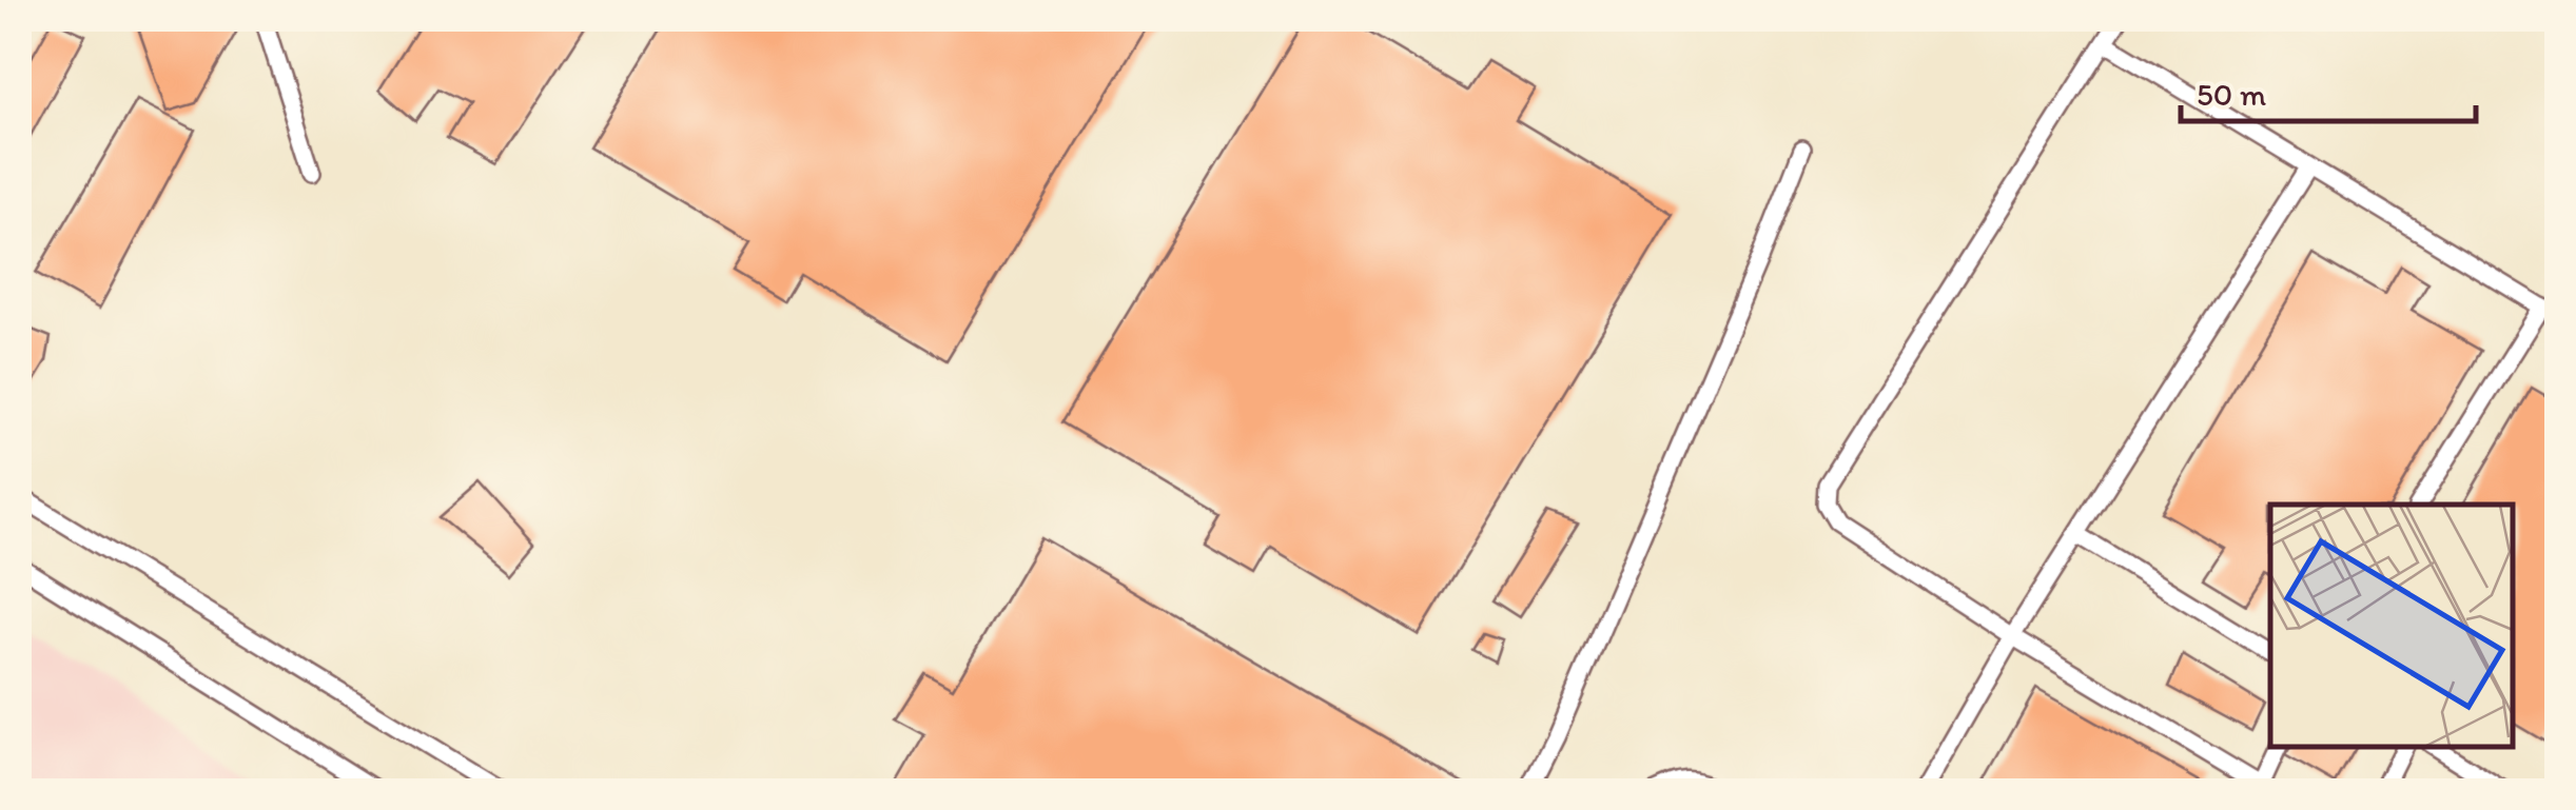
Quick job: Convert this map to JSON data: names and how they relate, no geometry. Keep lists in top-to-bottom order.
{
  "scale_bar": "50 m"
}
